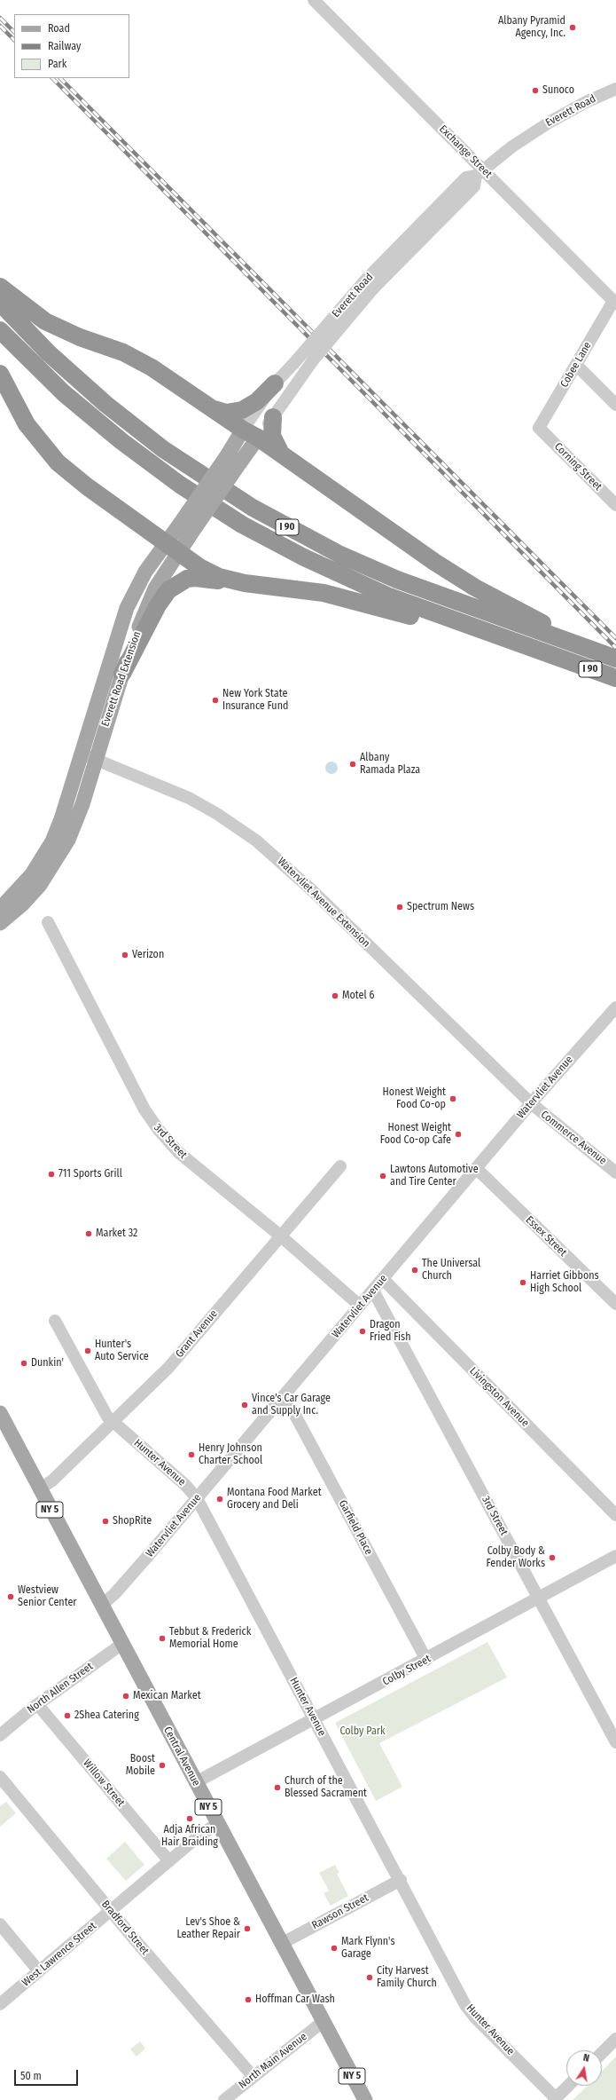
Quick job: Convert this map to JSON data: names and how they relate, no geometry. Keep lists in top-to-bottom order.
{
  "streets": {
    "highway": ["I 90"],
    "main road": ["Everett Road Extension", "NY 5", "Central Avenue"],
    "street": [
      "Everett Road",
      "Exchange Street",
      "Cobee Lane",
      "Corning Street",
      "Watervliet Avenue Extension",
      "Watervliet Avenue",
      "Commerce Avenue",
      "3rd Street",
      "Essex Street",
      "Grant Avenue",
      "Livingston Avenue",
      "Hunter Avenue",
      "Garfield Place",
      "Colby Street",
      "North Allen Street",
      "Willow Street",
      "Rawson Street",
      "Bradford Street",
      "West Lawrence Street",
      "North Main Avenue"
    ]
  },
  "crossings": [
    ["Everett Road", "Exchange Street"],
    ["Everett Road", "Everett Road Extension"],
    ["Exchange Street", "Cobee Lane"],
    ["Cobee Lane", "Corning Street"],
    ["Everett Road Extension", "Watervliet Avenue Extension"],
    ["Watervliet Avenue Extension", "Watervliet Avenue"],
    ["Watervliet Avenue Extension", "Commerce Avenue"],
    ["Watervliet Avenue", "Commerce Avenue"],
    ["Watervliet Avenue", "3rd Street"],
    ["Watervliet Avenue", "Essex Street"],
    ["Watervliet Avenue", "Livingston Avenue"],
    ["Watervliet Avenue", "Hunter Avenue"],
    ["Watervliet Avenue", "Garfield Place"],
    ["Watervliet Avenue", "Central Avenue"],
    ["3rd Street", "Grant Avenue"],
    ["3rd Street", "Colby Street"],
    ["Grant Avenue", "Hunter Avenue"],
    ["Grant Avenue", "Central Avenue"],
    ["Hunter Avenue", "Colby Street"],
    ["Hunter Avenue", "Rawson Street"],
    ["Garfield Place", "Colby Street"],
    ["Colby Street", "Central Avenue"],
    ["North Allen Street", "Central Avenue"],
    ["North Allen Street", "Willow Street"],
    ["Central Avenue", "Rawson Street"],
    ["Central Avenue", "West Lawrence Street"],
    ["Central Avenue", "North Main Avenue"],
    ["Willow Street", "West Lawrence Street"],
    ["Bradford Street", "West Lawrence Street"],
    ["Bradford Street", "North Main Avenue"]
  ],
  "parks": ["Colby Park"],
  "places": [
    "Albany Pyramid Agency, Inc.",
    "Sunoco",
    "New York State Insurance Fund",
    "Albany Ramada Plaza",
    "Spectrum News",
    "Verizon",
    "Motel 6",
    "Honest Weight Food Co-op",
    "Honest Weight Food Co-op Cafe",
    "711 Sports Grill",
    "Lawtons Automotive and Tire Center",
    "Market 32",
    "The Universal Church",
    "Harriet Gibbons High School",
    "Dragon Fried Fish",
    "Hunter's Auto Service",
    "Dunkin'",
    "Vince's Car Garage and Supply Inc.",
    "Henry Johnson Charter School",
    "Montana Food Market Grocery and Deli",
    "ShopRite",
    "Colby Body & Fender Works",
    "Westview Senior Center",
    "Tebbut & Frederick Memorial Home",
    "Mexican Market",
    "2Shea Catering",
    "Boost Mobile",
    "Church of the Blessed Sacrament",
    "Adja African Hair Braiding",
    "Lev's Shoe & Leather Repair",
    "Mark Flynn's Garage",
    "City Harvest Family Church",
    "Hoffman Car Wash"
  ],
  "legend": ["Road", "Railway", "Park"],
  "scale_bar": "50 m",
  "north": "top"
}
